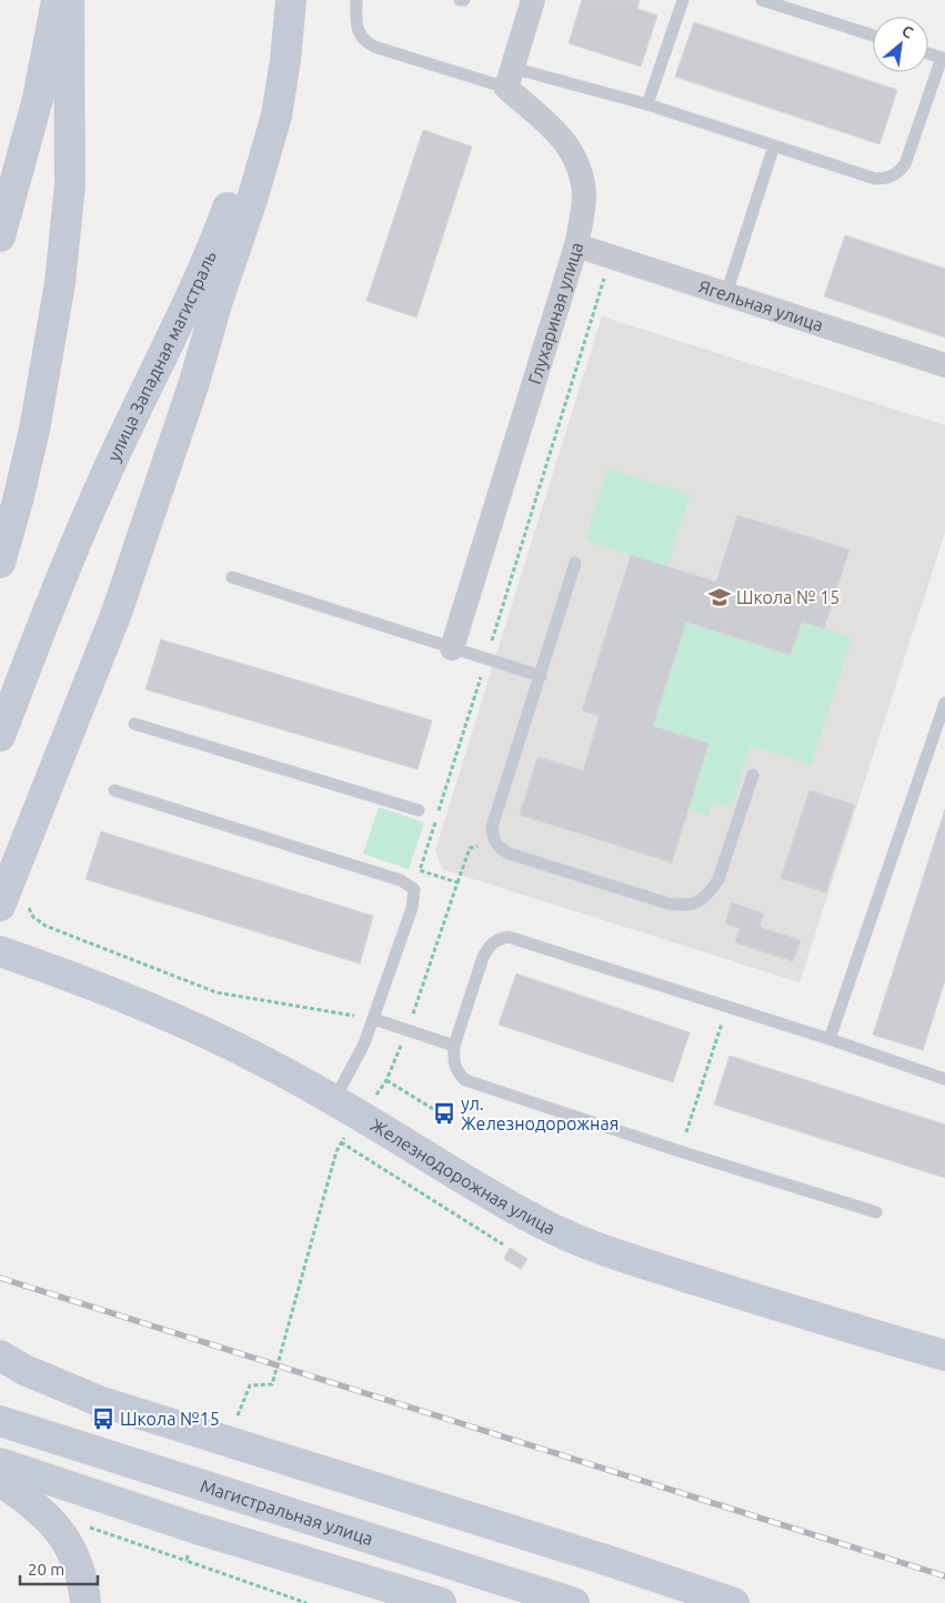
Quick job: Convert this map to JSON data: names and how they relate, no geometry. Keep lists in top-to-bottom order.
{
  "streets": {
    "main road": ["улица Западная магистраль", "Железнодорожная улица", "Магистральная улица"],
    "street": ["Ягельная улица", "Глухариная улица"]
  },
  "crossings": [
    ["Ягельная улица", "Глухариная улица"]
  ],
  "places": {
    "school or university": ["Школа № 15"],
    "bus stop": ["ул. Железнодорожная", "Школа №15"]
  },
  "scale_bar": "20 m",
  "north": "top right"
}
